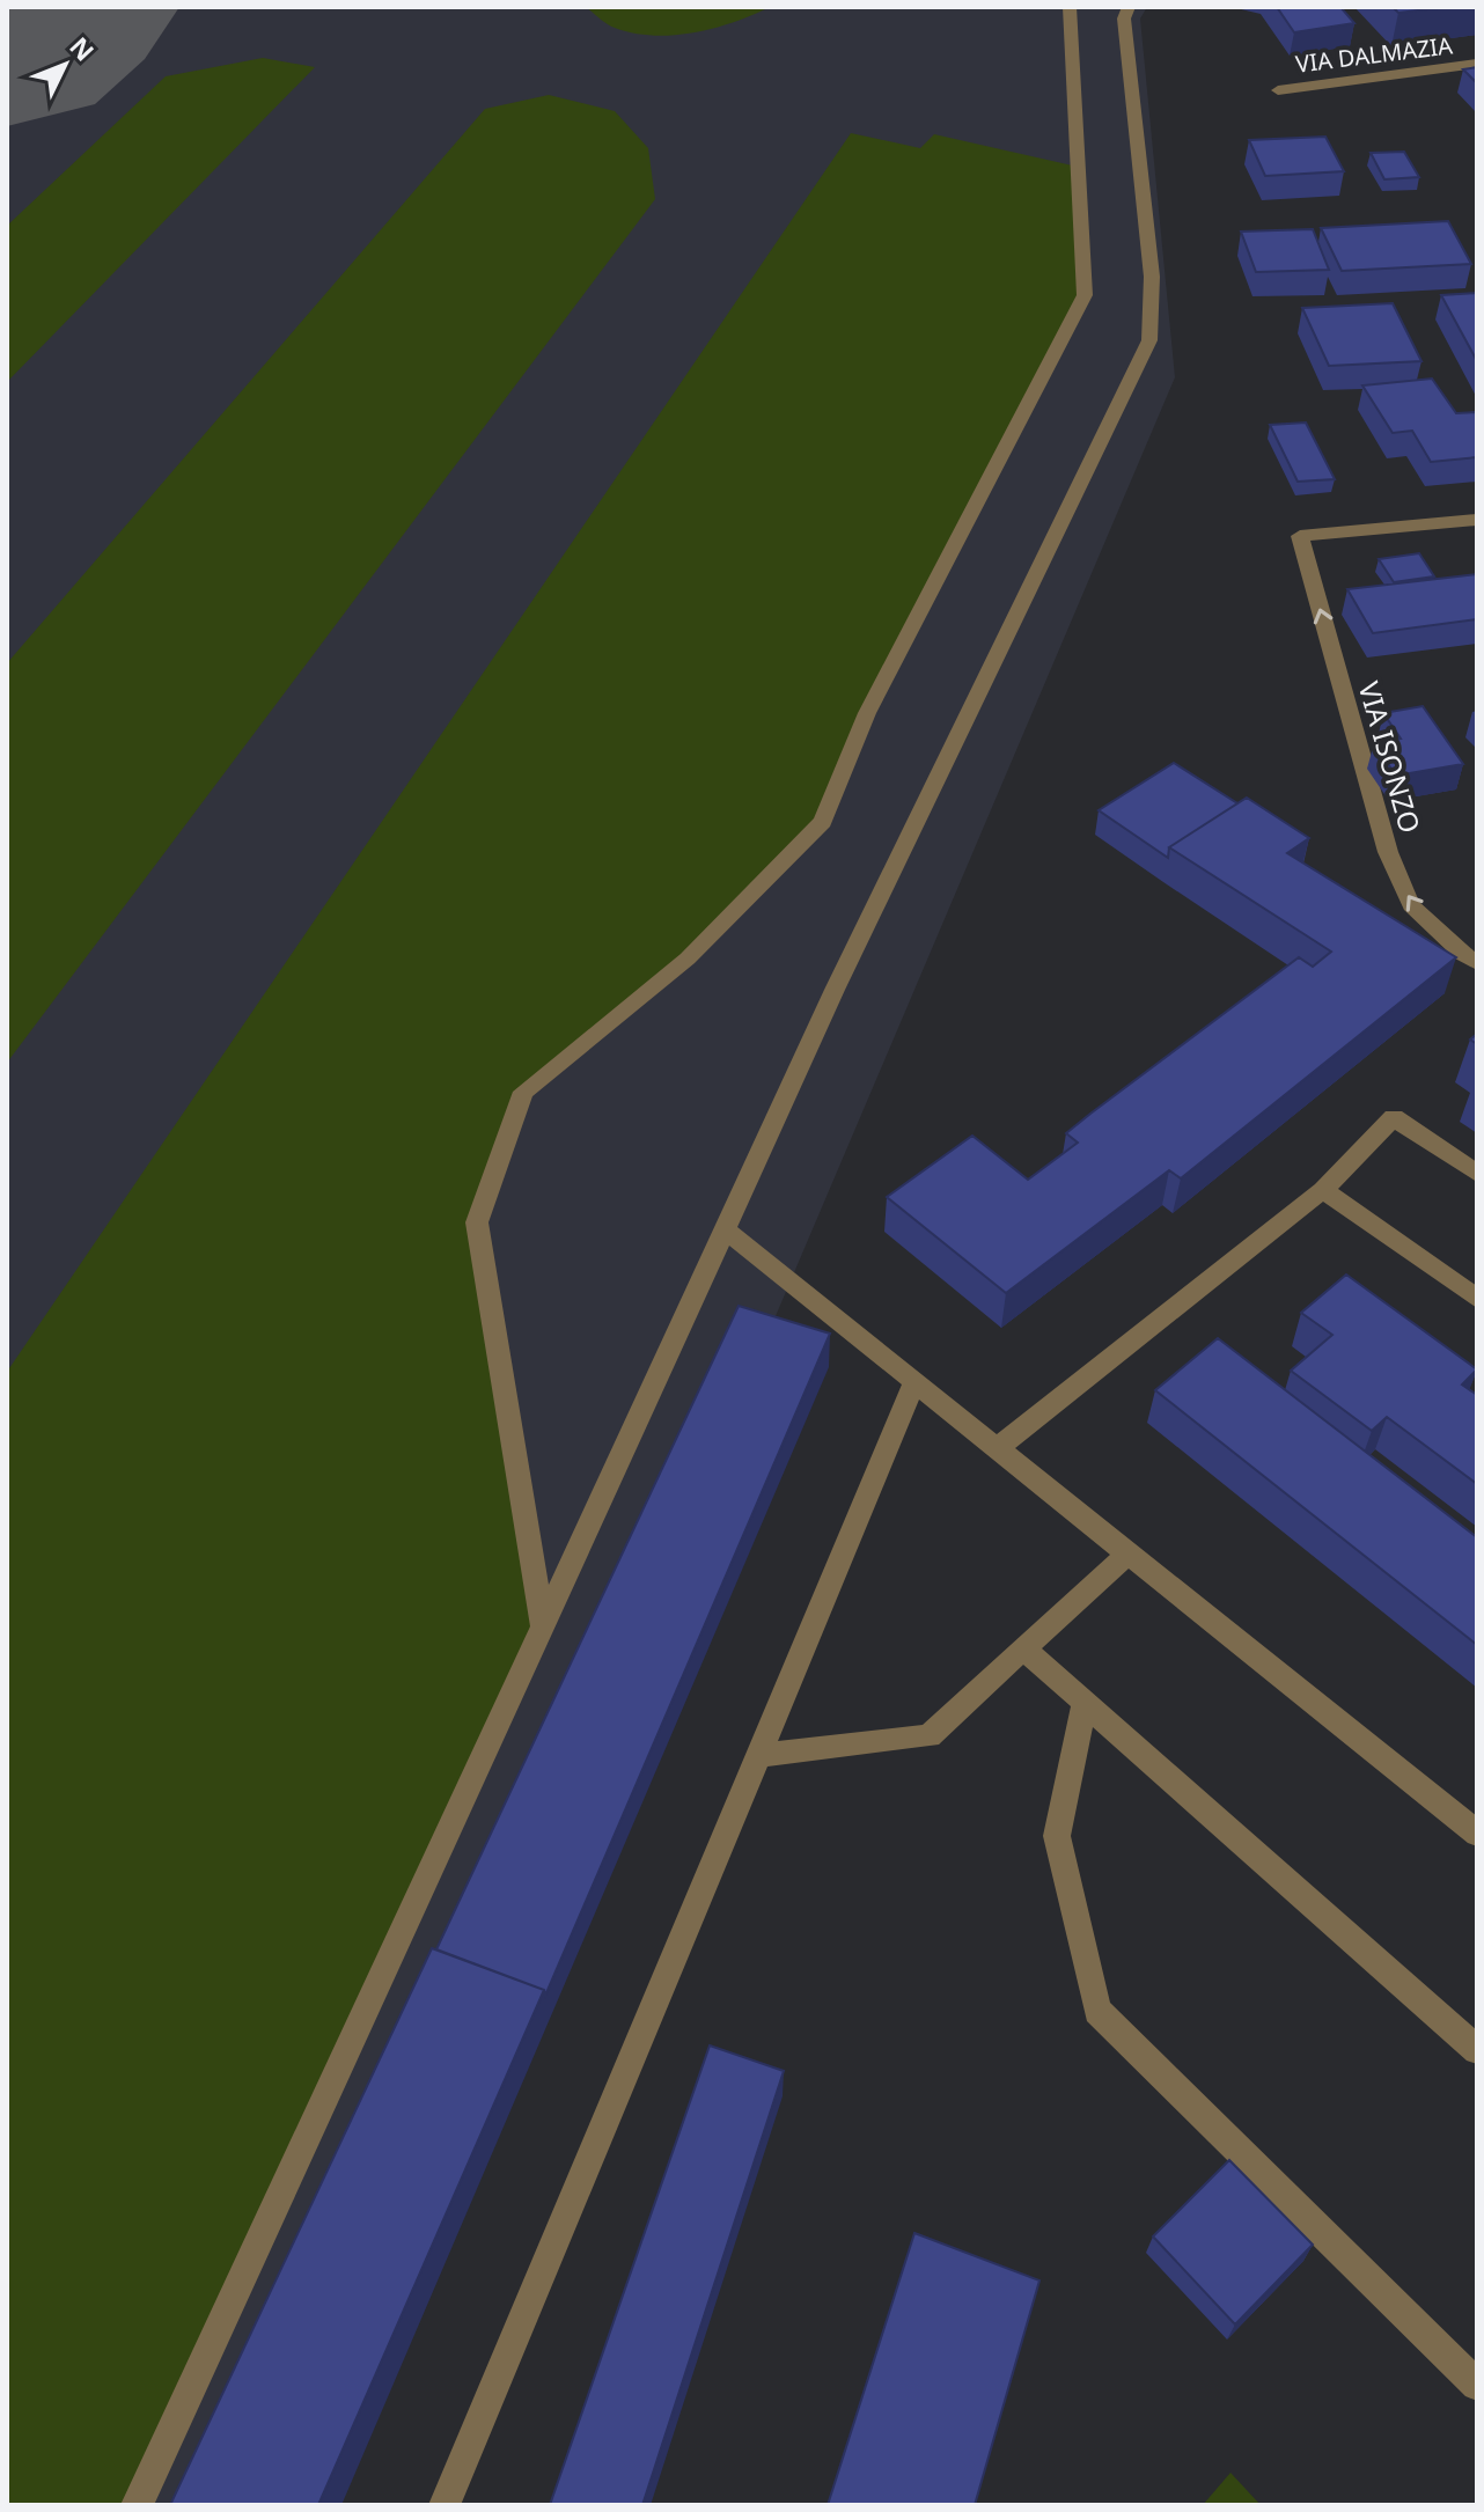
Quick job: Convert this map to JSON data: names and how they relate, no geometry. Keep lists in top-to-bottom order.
{
  "streets": {
    "street": ["VIA DALMAZIA", "VIA ISONZO"]
  },
  "north": "top right"
}
